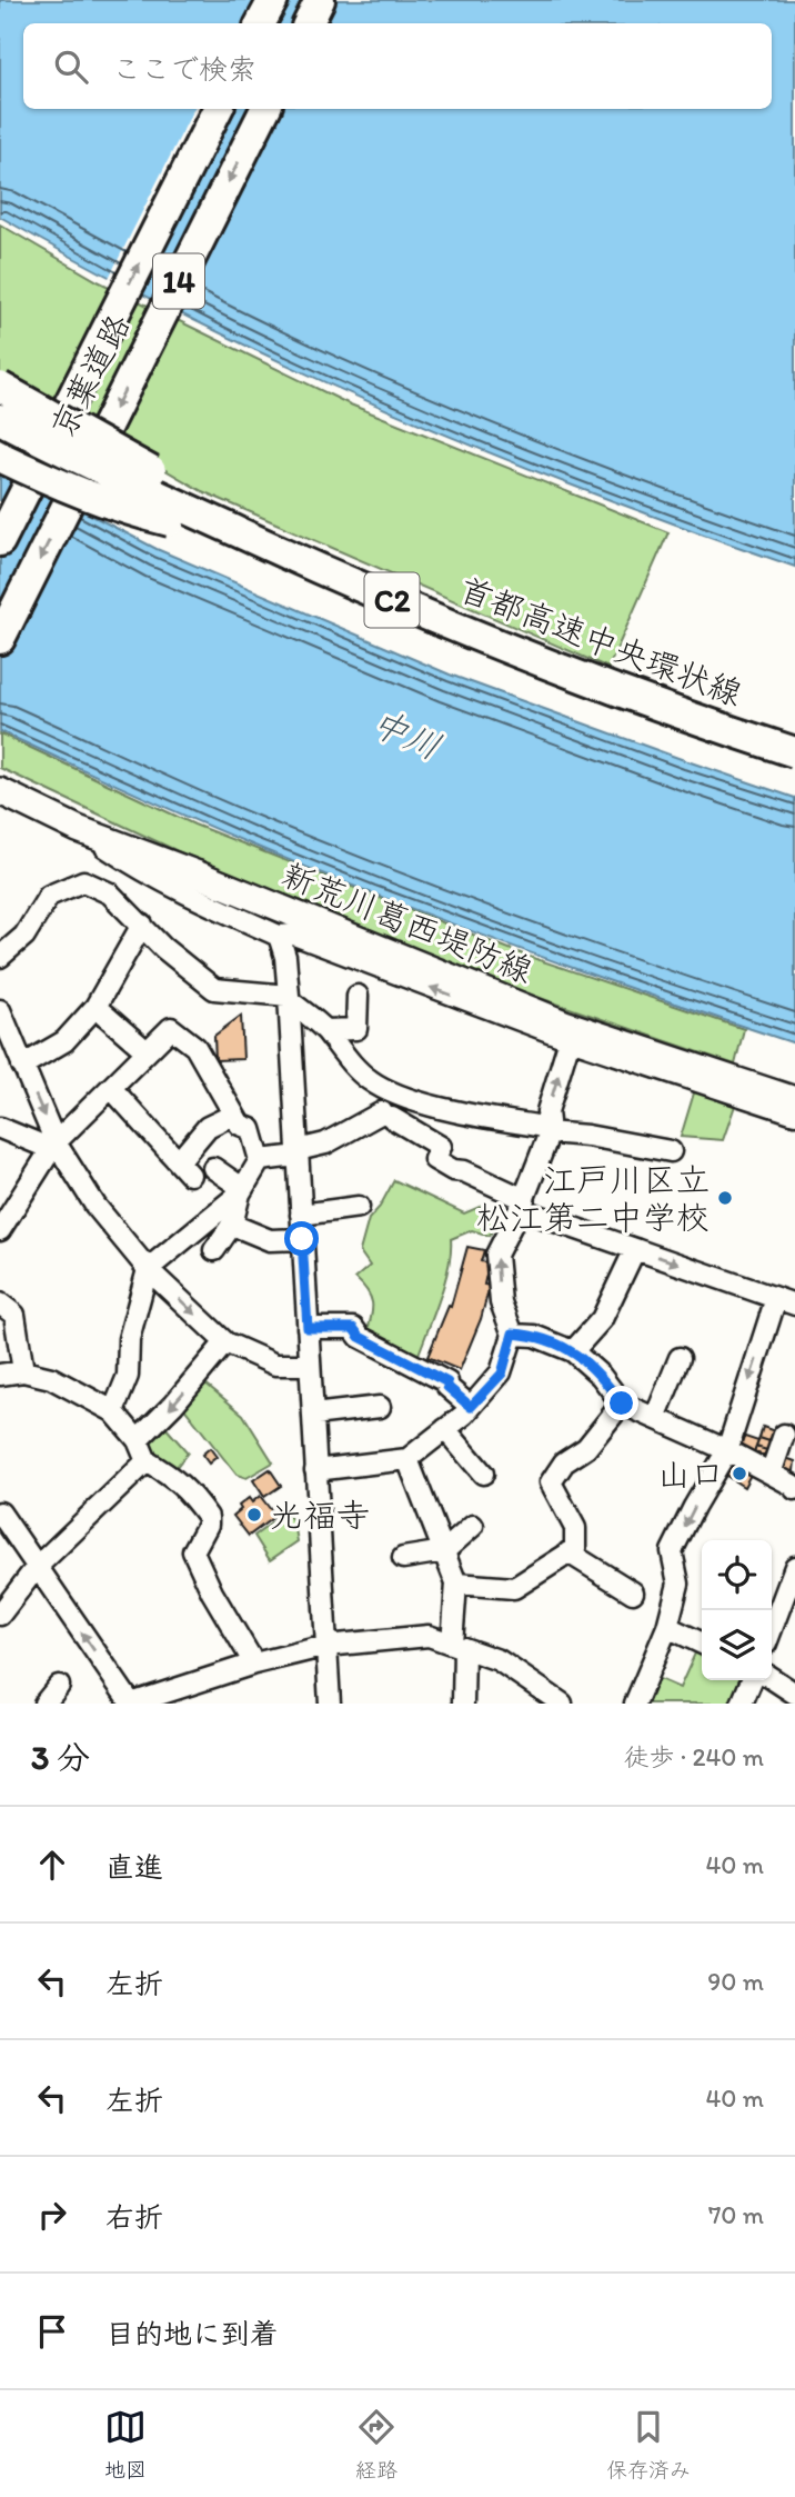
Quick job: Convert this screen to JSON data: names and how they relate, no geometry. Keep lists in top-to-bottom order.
{
  "streets": {
    "highway": [
      "14",
      "京葉道路",
      "C2",
      "首都高速中央環状線"
    ],
    "main road": ["新荒川葛西堤防線"]
  },
  "water": ["中川"],
  "places": ["江戸川区立 松江第二中学校", "山口", "光福寺"],
  "page": {
    "search": "ここで検索",
    "heading": ["3 分", "徒歩 · 240 m"],
    "list": [
      ["直進", "40 m"],
      ["左折", "90 m"],
      ["左折", "40 m"],
      ["右折", "70 m"],
      "目的地に到着"
    ],
    "nav": ["地図", "経路", "保存済み"]
  }
}
